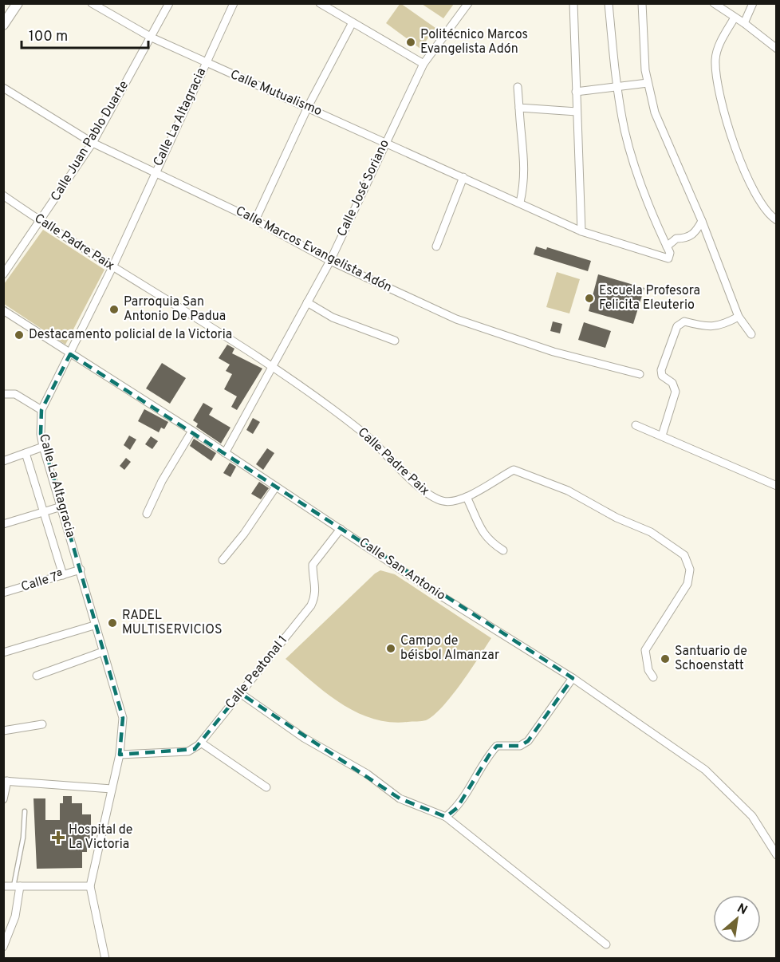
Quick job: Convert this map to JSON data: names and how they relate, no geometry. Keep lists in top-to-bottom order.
{
  "streets": {
    "street": [
      "Calle Mutualismo",
      "Calle La Altagracia",
      "Calle Juan Pablo Duarte",
      "Calle José Soriano",
      "Calle Padre Paix",
      "Calle Marcos Evangelista Adón",
      "Calle San Antonio",
      "Calle 7ª",
      "Calle Peatonal 1"
    ]
  },
  "crossings": [
    ["Calle Mutualismo", "Calle La Altagracia"],
    ["Calle Mutualismo", "Calle Juan Pablo Duarte"],
    ["Calle Mutualismo", "Calle José Soriano"],
    ["Calle La Altagracia", "Calle Padre Paix"],
    ["Calle La Altagracia", "Calle Marcos Evangelista Adón"],
    ["Calle La Altagracia", "Calle San Antonio"],
    ["Calle La Altagracia", "Calle 7ª"],
    ["Calle La Altagracia", "Calle Peatonal 1"],
    ["Calle Juan Pablo Duarte", "Calle Padre Paix"],
    ["Calle Juan Pablo Duarte", "Calle Marcos Evangelista Adón"],
    ["Calle José Soriano", "Calle Padre Paix"],
    ["Calle José Soriano", "Calle Marcos Evangelista Adón"],
    ["Calle José Soriano", "Calle San Antonio"],
    ["Calle San Antonio", "Calle Peatonal 1"]
  ],
  "places": {
    "other": [
      "Politécnico Marcos Evangelista Adón",
      "Escuela Profesora Felicita Eleuterio",
      "Parroquia San Antonio De Padua",
      "Destacamento policial de la Victoria",
      "RADEL MULTISERVICIOS",
      "Campo de béisbol Almanzar",
      "Santuario de Schoenstatt"
    ],
    "health": ["Hospital de La Victoria"]
  },
  "scale_bar": "100 m",
  "north": "top right"
}
